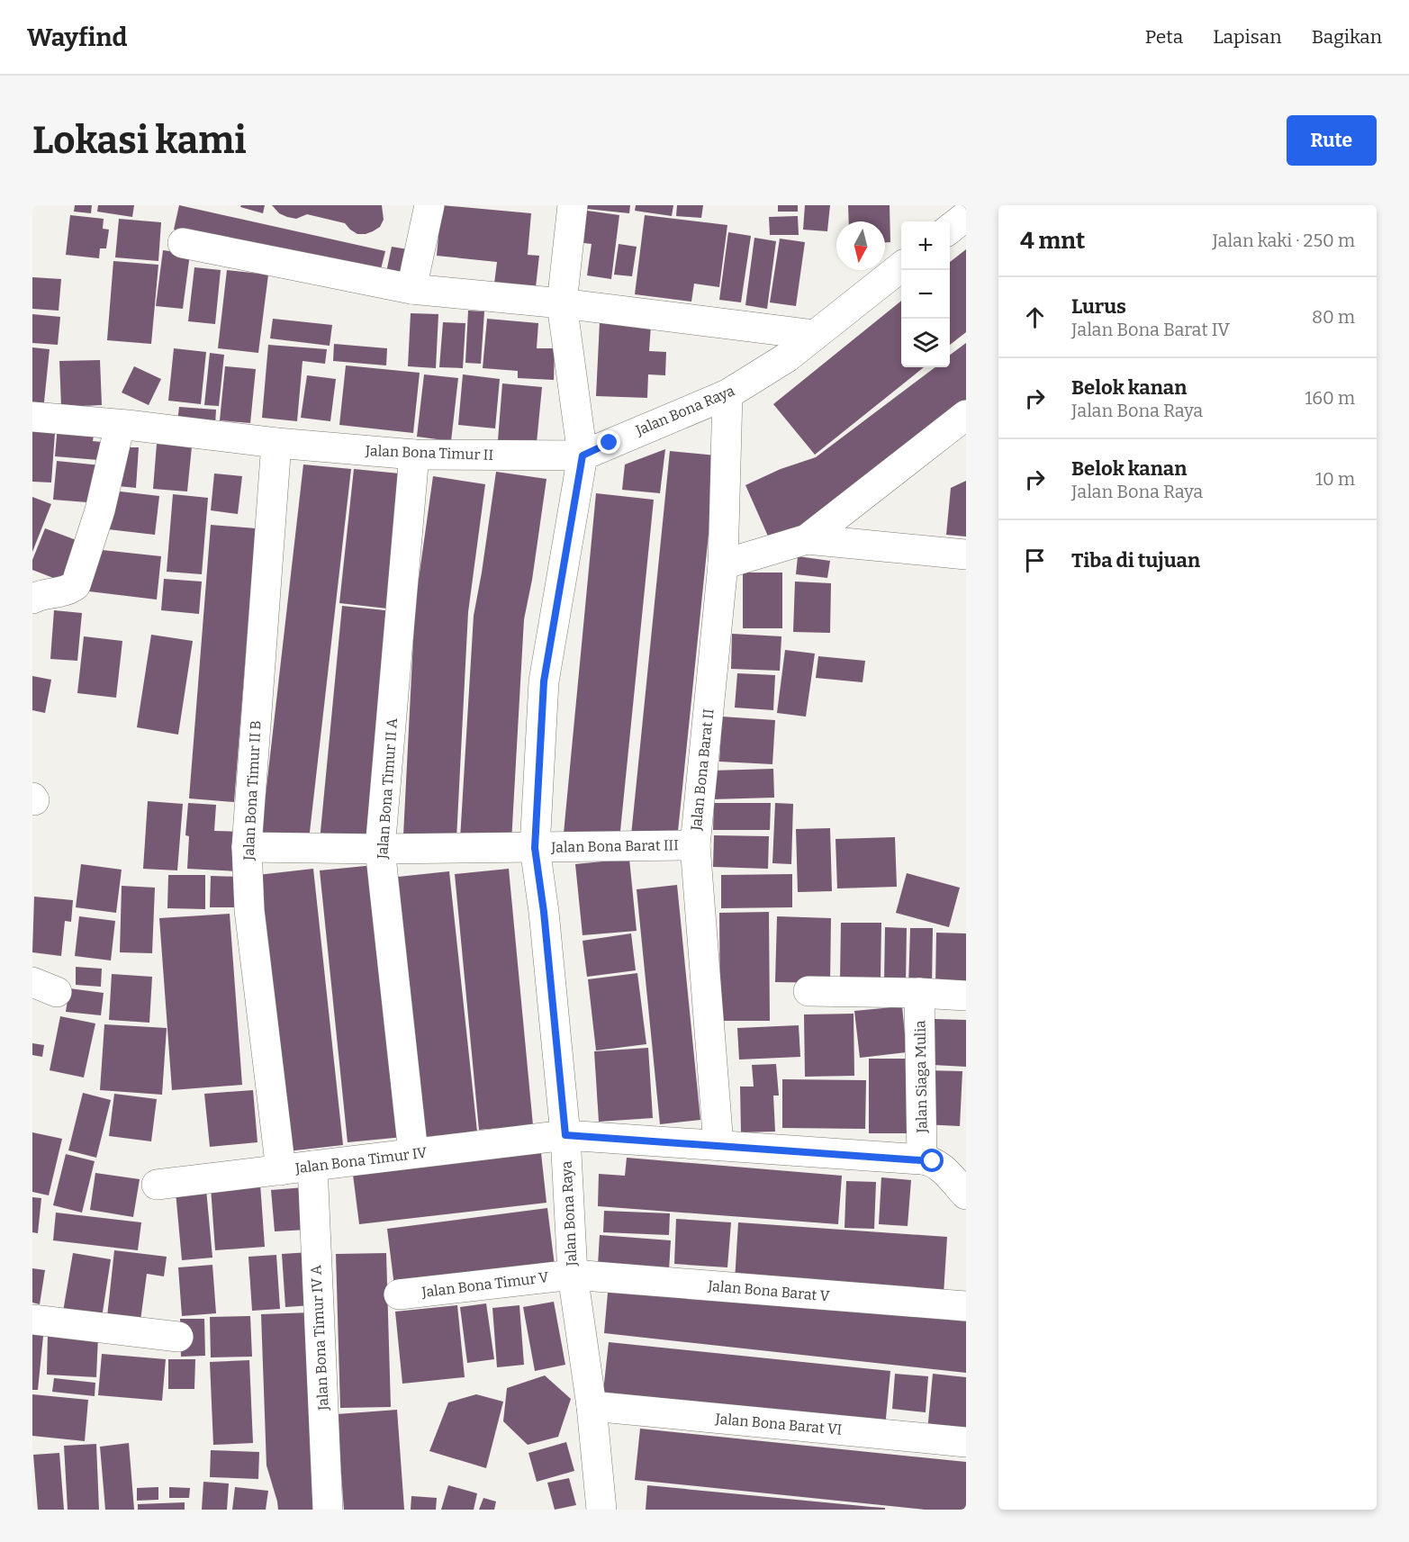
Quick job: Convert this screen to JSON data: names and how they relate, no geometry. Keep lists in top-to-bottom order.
{
  "streets": {
    "street": [
      "Jalan Bona Raya",
      "Jalan Bona Timur II",
      "Jalan Bona Barat II",
      "Jalan Bona Timur II A",
      "Jalan Bona Timur II B",
      "Jalan Bona Barat III",
      "Jalan Siaga Mulia",
      "Jalan Bona Timur IV",
      "Jalan Bona Timur V",
      "Jalan Bona Barat V",
      "Jalan Bona Timur IV A",
      "Jalan Bona Barat VI"
    ]
  },
  "crossings": [
    ["Jalan Bona Raya", "Jalan Bona Timur II"],
    ["Jalan Bona Raya", "Jalan Bona Barat II"],
    ["Jalan Bona Raya", "Jalan Bona Barat III"],
    ["Jalan Bona Raya", "Jalan Bona Timur IV"],
    ["Jalan Bona Raya", "Jalan Bona Timur V"],
    ["Jalan Bona Raya", "Jalan Bona Barat V"],
    ["Jalan Bona Raya", "Jalan Bona Barat VI"],
    ["Jalan Bona Timur II", "Jalan Bona Timur II A"],
    ["Jalan Bona Timur II", "Jalan Bona Timur II B"],
    ["Jalan Bona Barat II", "Jalan Bona Barat III"],
    ["Jalan Bona Barat II", "Jalan Bona Timur IV"],
    ["Jalan Bona Timur II A", "Jalan Bona Barat III"],
    ["Jalan Bona Timur II A", "Jalan Bona Timur IV"],
    ["Jalan Bona Timur II B", "Jalan Bona Barat III"],
    ["Jalan Bona Timur II B", "Jalan Bona Timur IV"],
    ["Jalan Siaga Mulia", "Jalan Bona Timur IV"],
    ["Jalan Bona Timur IV", "Jalan Bona Timur IV A"],
    ["Jalan Bona Timur V", "Jalan Bona Barat V"]
  ],
  "north": "bottom",
  "page": {
    "header": "Wayfind",
    "nav": ["Peta", "Lapisan", "Bagikan"],
    "buttons": "Rute",
    "title": "Lokasi kami",
    "heading": ["4 mnt", "Jalan kaki · 250 m"],
    "map_buttons": ["+", "−"],
    "list": [
      ["Lurus", "Jalan Bona Barat IV", "80 m"],
      ["Belok kanan", "Jalan Bona Raya", "160 m"],
      ["Belok kanan", "Jalan Bona Raya", "10 m"],
      "Tiba di tujuan"
    ]
  }
}
